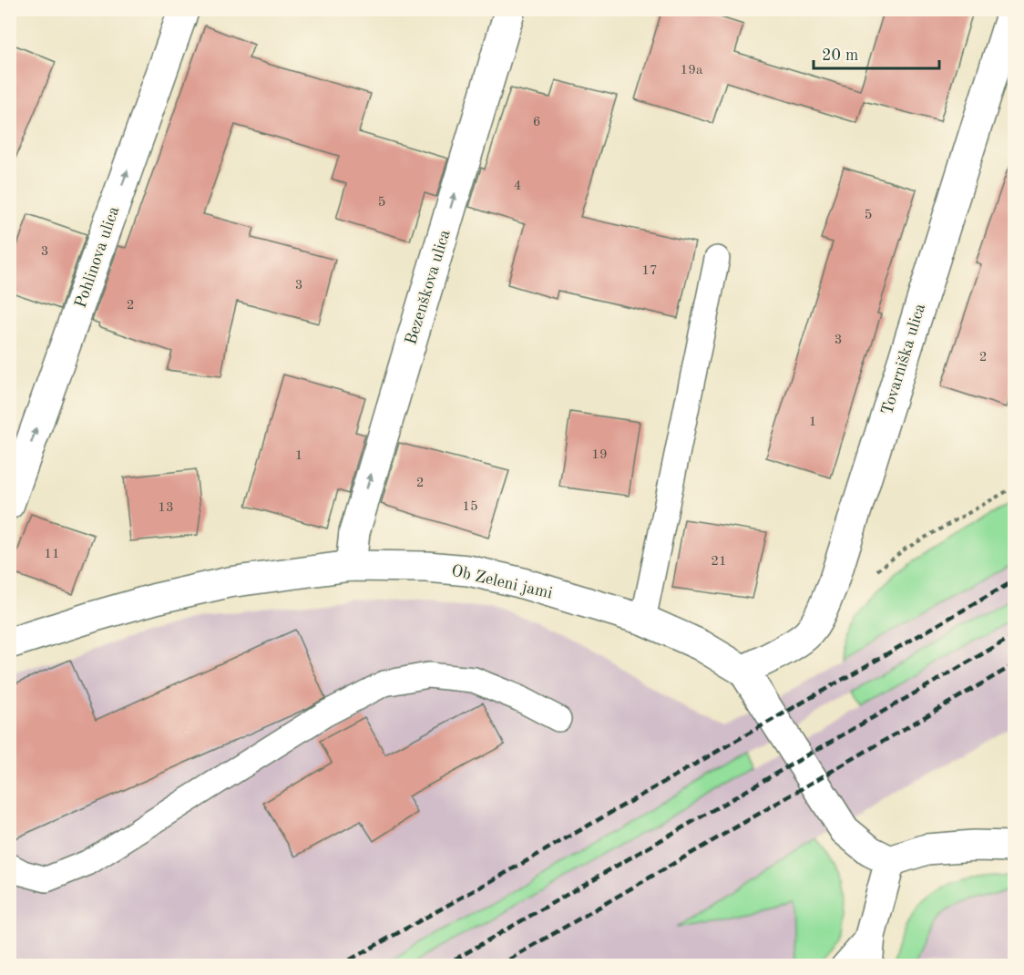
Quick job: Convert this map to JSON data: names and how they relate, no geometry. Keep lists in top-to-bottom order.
{
  "streets": {
    "street": [
      "Pohlinova ulica",
      "Bezenškova ulica",
      "Tovarniška ulica",
      "Ob Zeleni jami"
    ]
  },
  "crossings": [
    ["Bezenškova ulica", "Ob Zeleni jami"],
    ["Tovarniška ulica", "Ob Zeleni jami"]
  ],
  "one_way": ["Pohlinova ulica", "Bezenškova ulica"],
  "house_numbers": [
    "19a",
    "6",
    "4",
    "5",
    "5",
    "3",
    "17",
    "3",
    "2",
    "3",
    "2",
    "1",
    "19",
    "1",
    "2",
    "15",
    "13",
    "11",
    "21"
  ],
  "scale_bar": "20 m"
}
